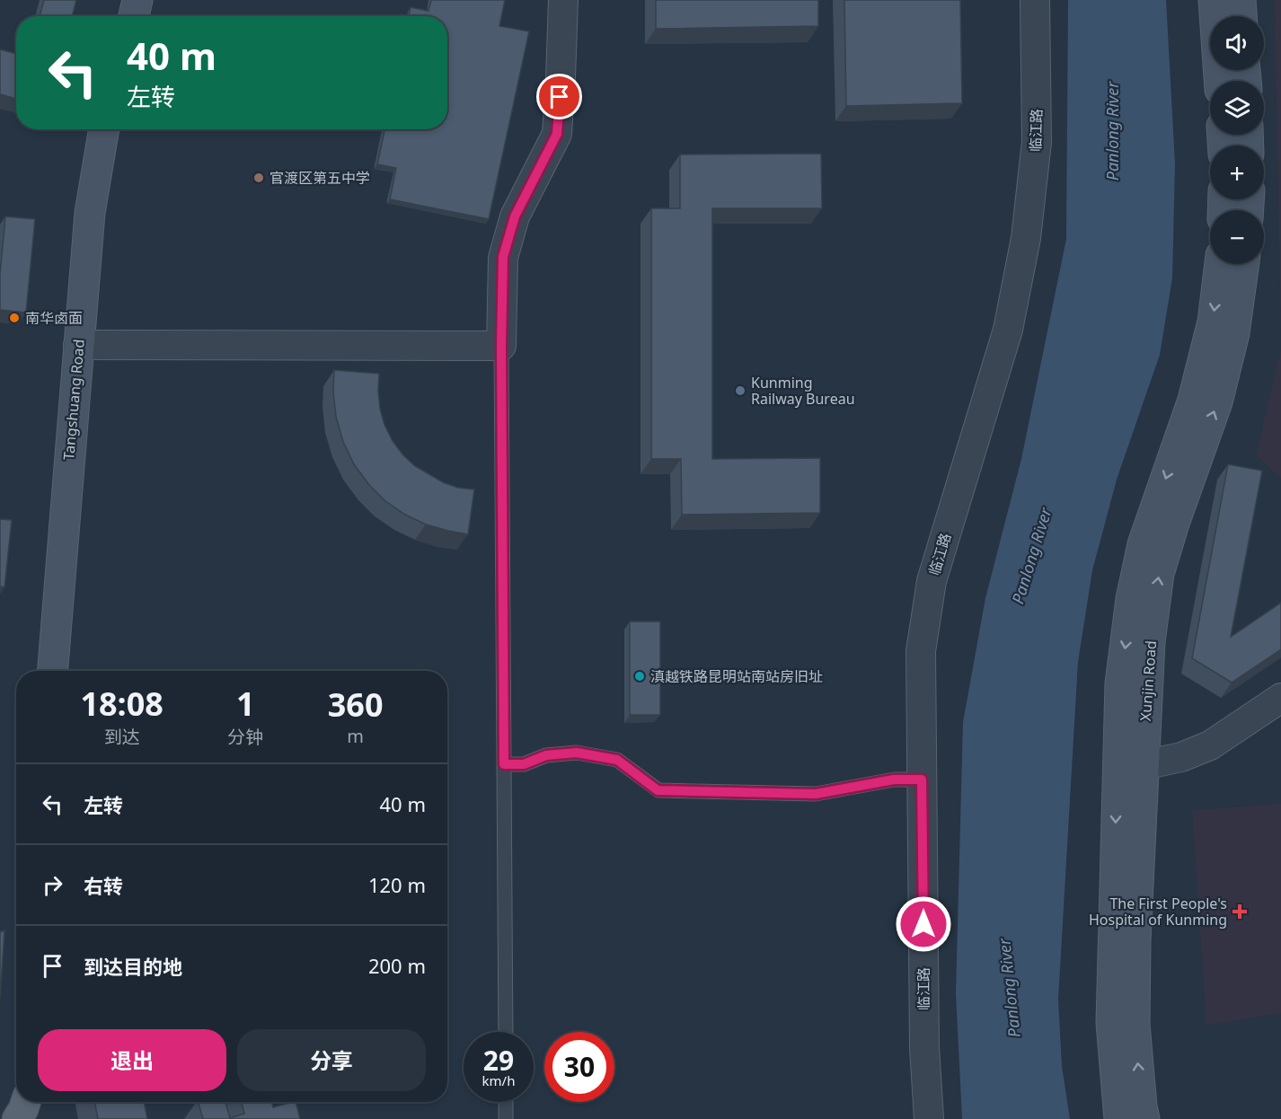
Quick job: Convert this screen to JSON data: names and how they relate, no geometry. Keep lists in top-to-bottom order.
{
  "streets": {
    "main road": ["Tangshuang Road", "Xunjin Road"],
    "street": ["临江路"]
  },
  "water": ["Panlong River"],
  "places": {
    "other": [
      "官渡区第五中学",
      "南华卤面",
      "Kunming Railway Bureau",
      "滇越铁路昆明站南站房旧址"
    ],
    "health": ["The First People's Hospital of Kunming"]
  },
  "page": {
    "map_buttons": ["+", "−"],
    "turn": ["40 m", "左转"],
    "eta": [
      "18:08",
      "到达",
      "1",
      "分钟",
      "360",
      "m"
    ],
    "list": [
      {
        "name": "左转",
        "value": "40 m"
      },
      {
        "name": "右转",
        "value": "120 m"
      },
      {
        "name": "到达目的地",
        "value": "200 m"
      }
    ],
    "buttons": ["退出", "分享"],
    "speed": "29 km/h",
    "limit": "30"
  }
}
